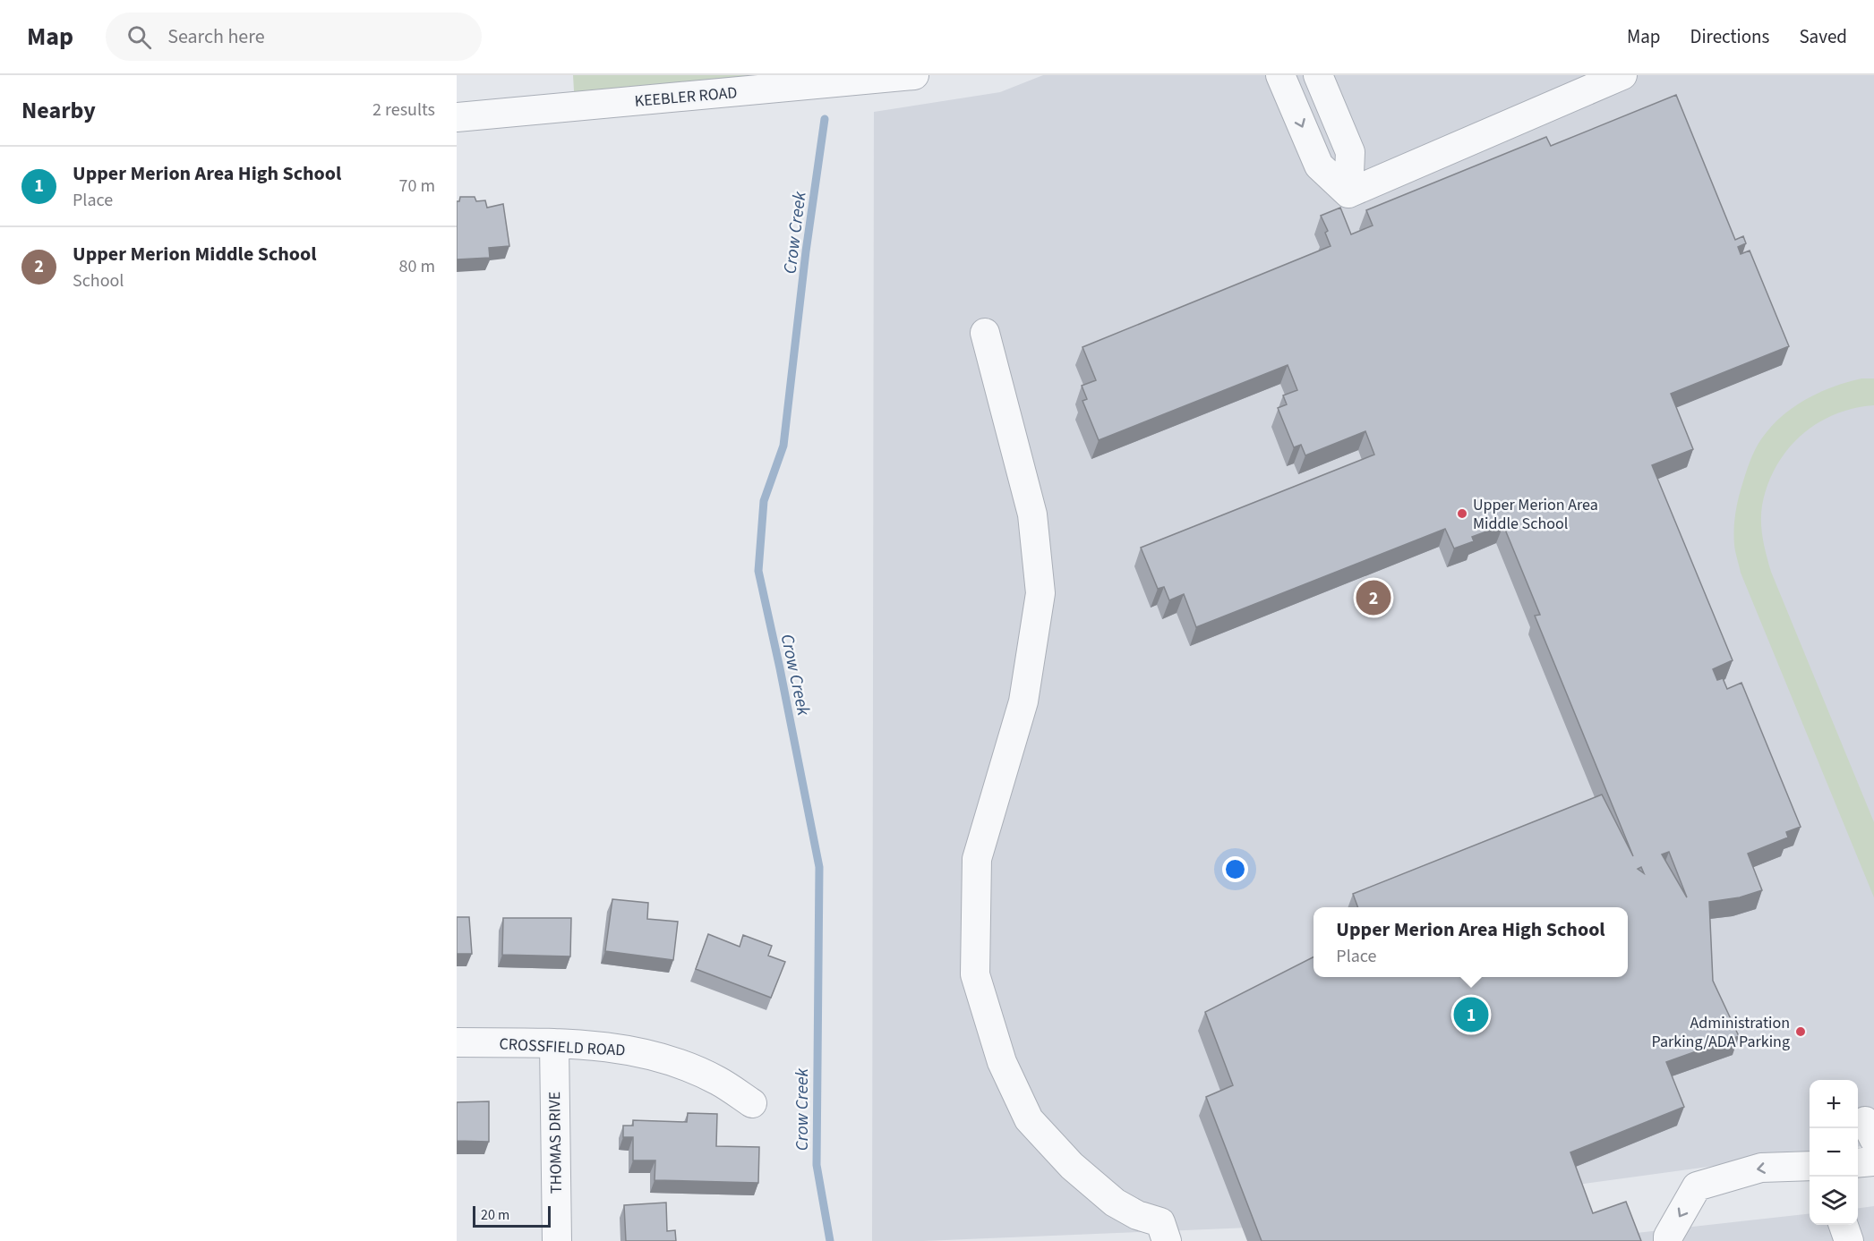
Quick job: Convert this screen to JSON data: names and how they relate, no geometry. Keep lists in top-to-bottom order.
{
  "streets": {
    "street": ["KEEBLER ROAD", "CROSSFIELD ROAD", "THOMAS DRIVE"]
  },
  "crossings": [
    ["CROSSFIELD ROAD", "THOMAS DRIVE"]
  ],
  "water": ["Crow Creek"],
  "places": ["Upper Merion Area Middle School", "Administration Parking/ADA Parking"],
  "scale_bar": "20 m",
  "page": {
    "header": "Map",
    "search": "Search here",
    "nav": ["Map", "Directions", "Saved"],
    "heading": ["Nearby", "2 results"],
    "list": [
      {
        "mark": "1",
        "name": "Upper Merion Area High School",
        "note": "Place",
        "value": "70 m"
      },
      {
        "mark": "2",
        "name": "Upper Merion Middle School",
        "note": "School",
        "value": "80 m"
      }
    ],
    "pins": ["2", "1"],
    "popup": ["Upper Merion Area High School", "Place"],
    "map_buttons": ["+", "−"],
    "scale": "20 m"
  }
}
